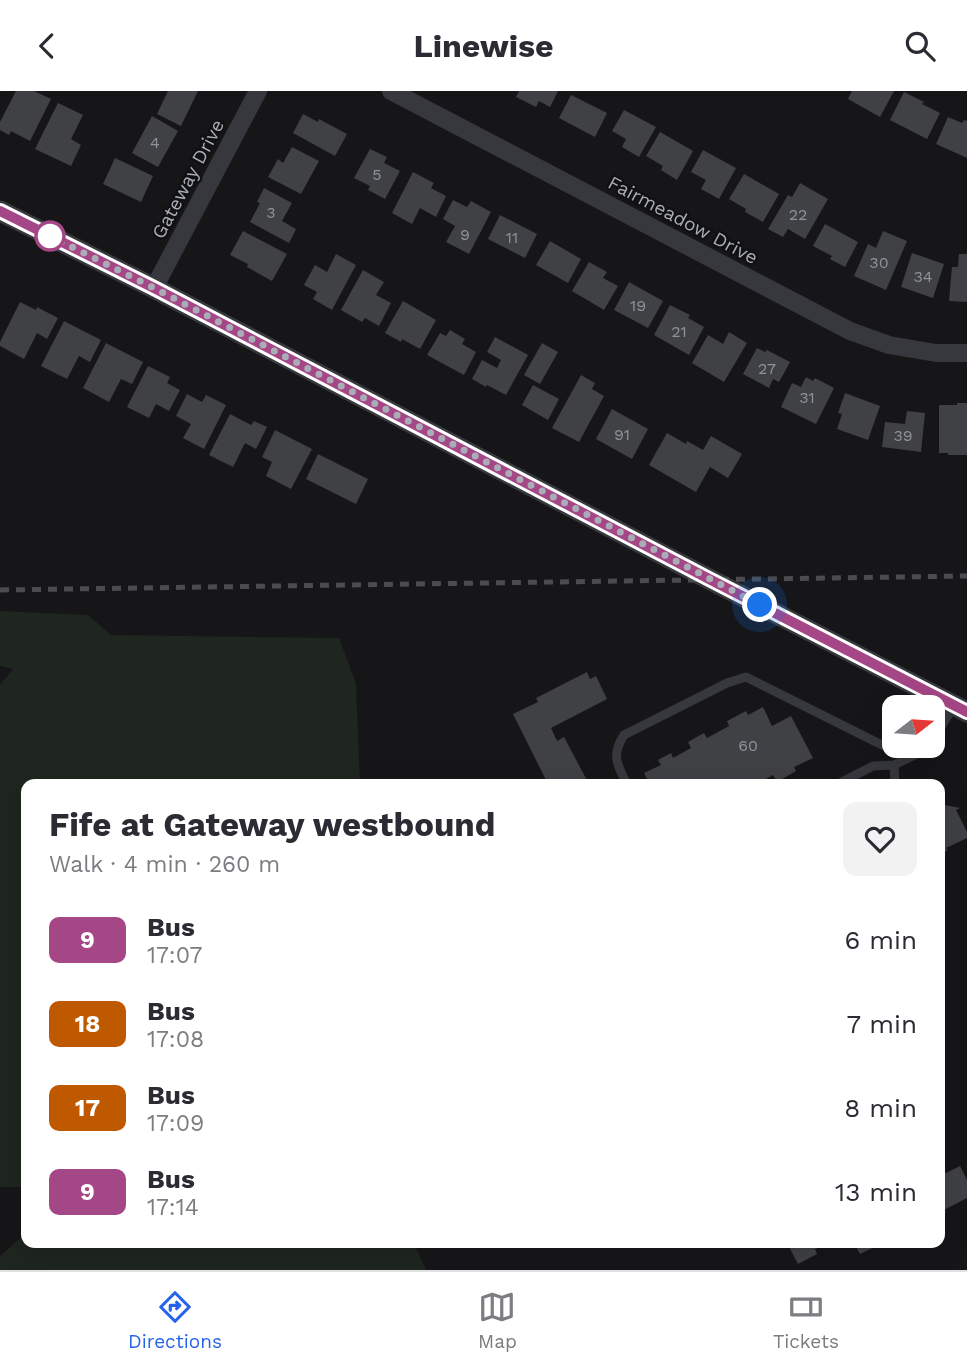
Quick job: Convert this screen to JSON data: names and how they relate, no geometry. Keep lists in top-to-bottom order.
{
  "streets": {
    "street": ["Gateway Drive", "Fairmeadow Drive"]
  },
  "lines": ["bus line 9"],
  "house_numbers": [
    "4",
    "5",
    "3",
    "22",
    "9",
    "11",
    "30",
    "34",
    "19",
    "21",
    "27",
    "31",
    "91",
    "39",
    "60"
  ],
  "north": "right",
  "page": {
    "header": "Linewise",
    "heading": ["Fife at Gateway westbound", "Walk · 4 min · 260 m"],
    "list": [
      {
        "mark": "9",
        "name": "Bus",
        "note": "17:07",
        "value": "6 min"
      },
      {
        "mark": "18",
        "name": "Bus",
        "note": "17:08",
        "value": "7 min"
      },
      {
        "mark": "17",
        "name": "Bus",
        "note": "17:09",
        "value": "8 min"
      },
      {
        "mark": "9",
        "name": "Bus",
        "note": "17:14",
        "value": "13 min"
      }
    ],
    "tabs": ["Directions", "Map", "Tickets"]
  }
}
